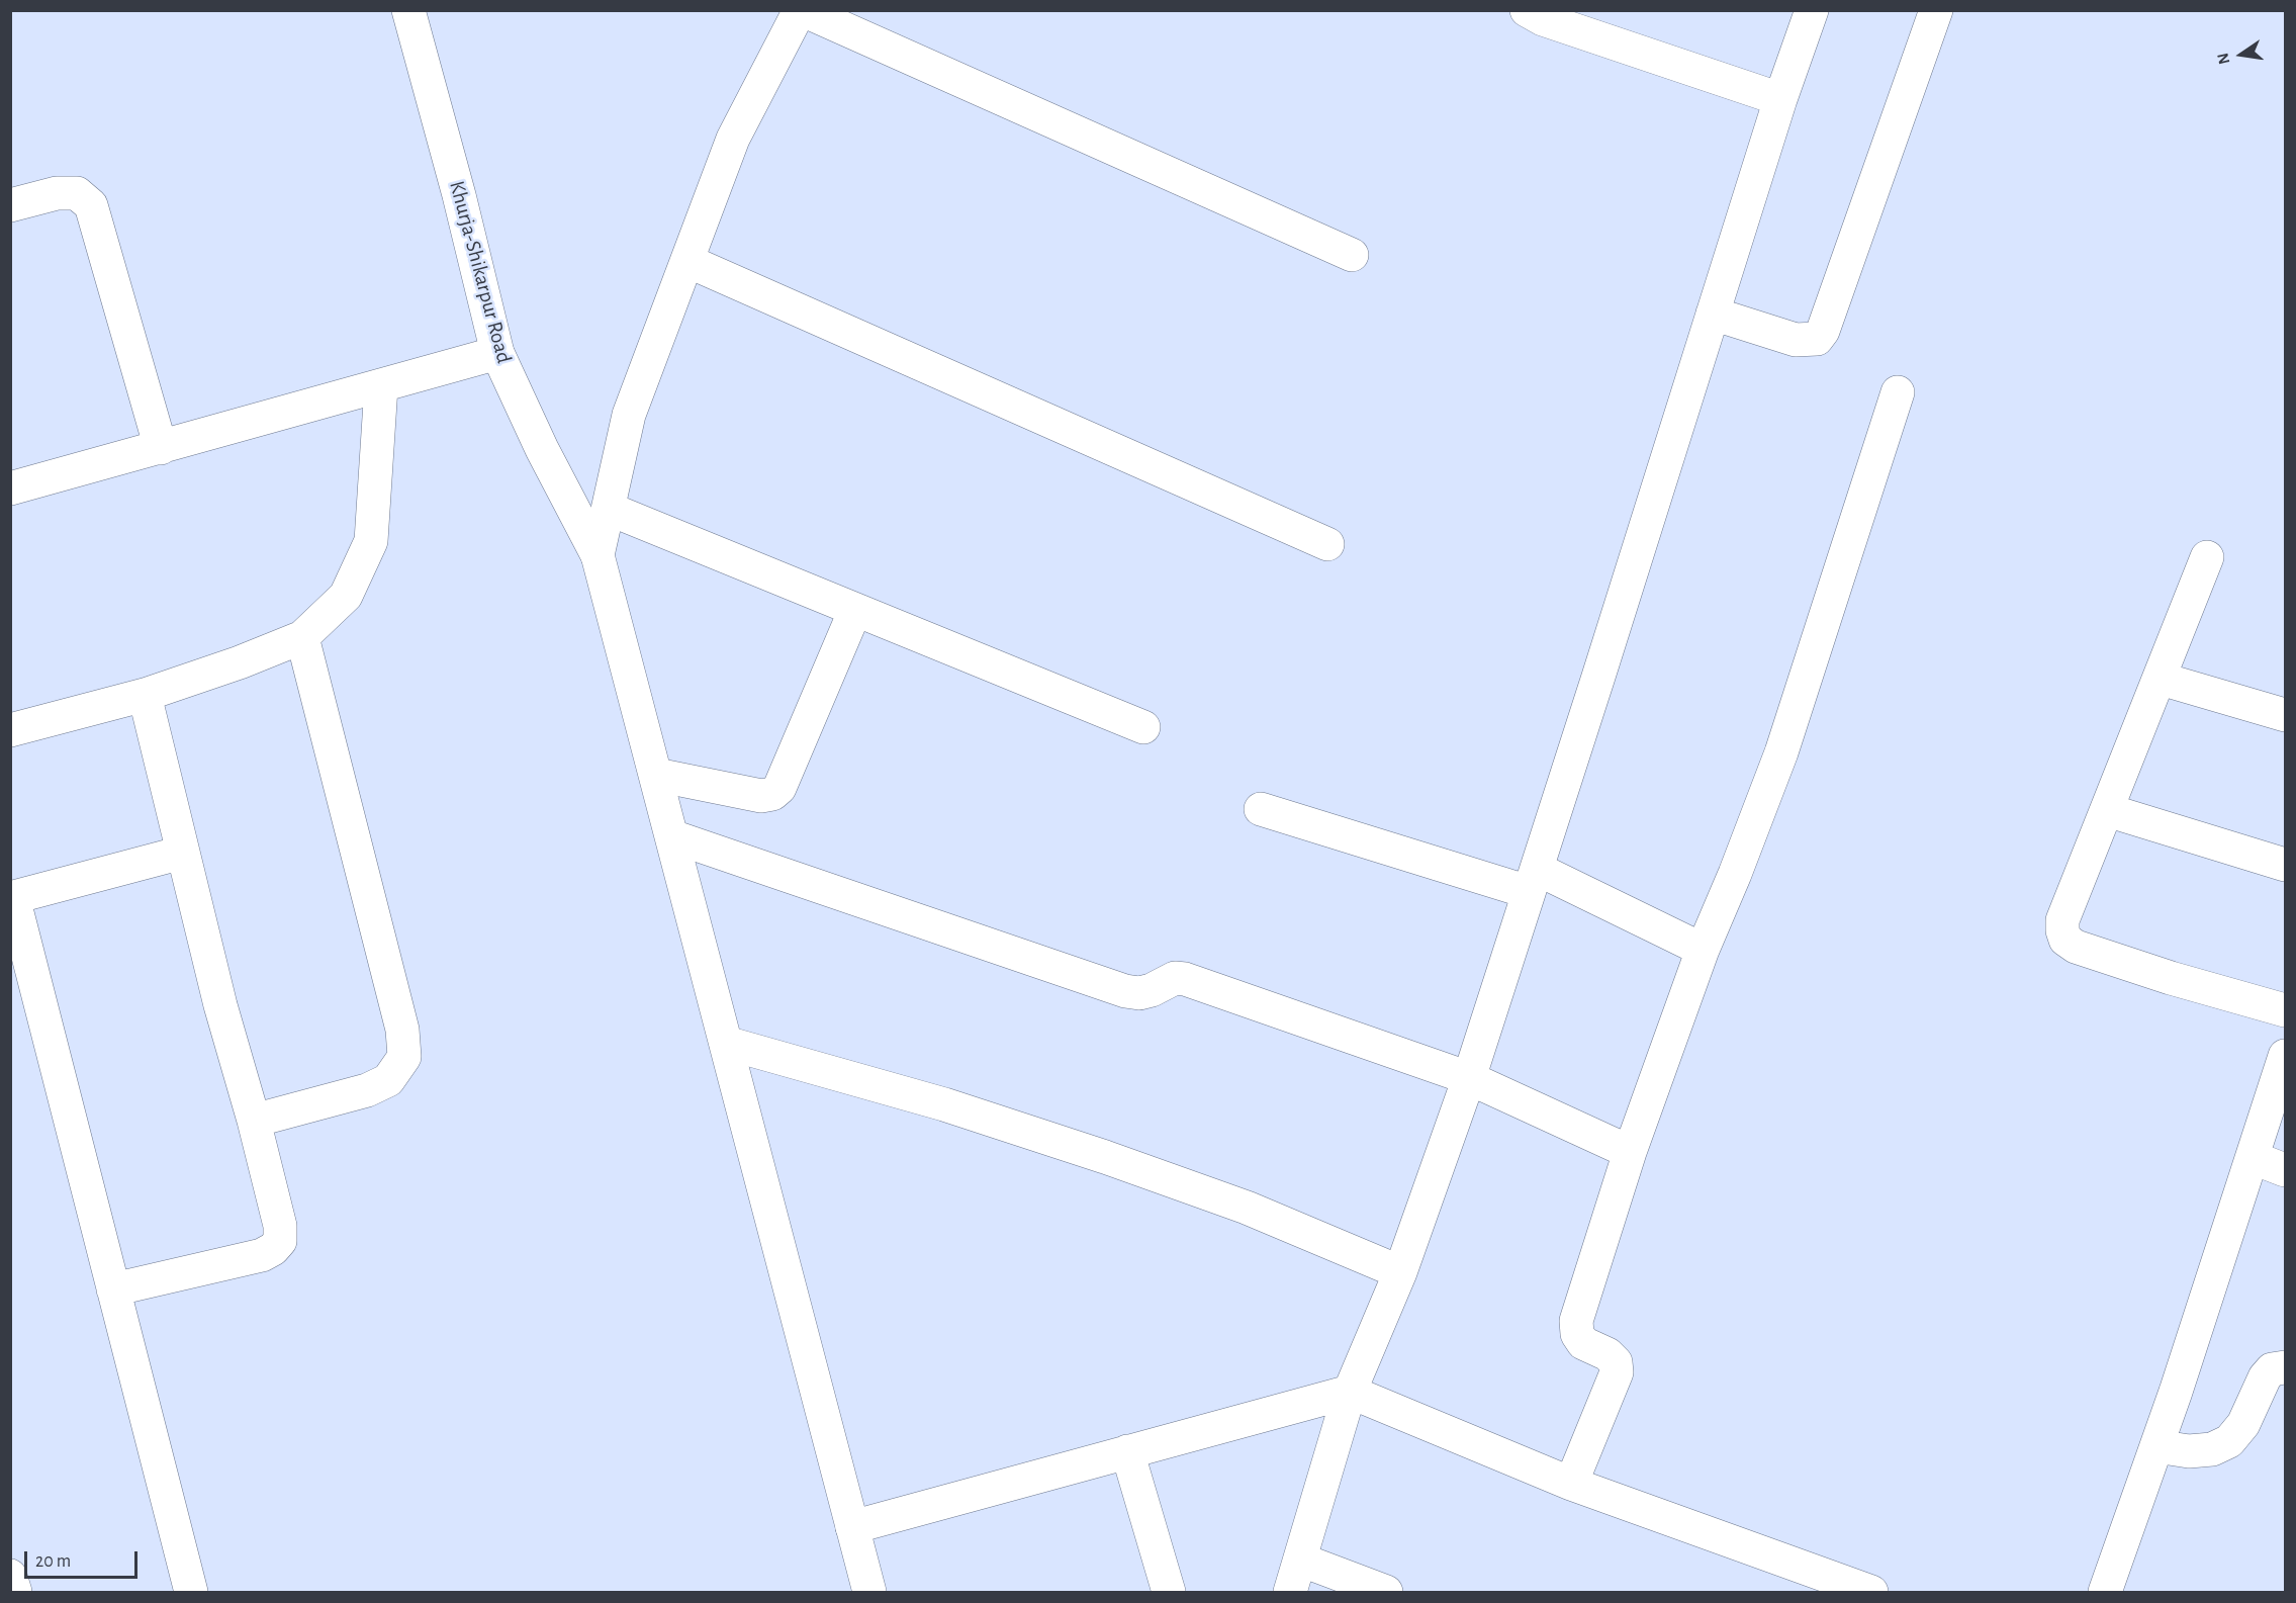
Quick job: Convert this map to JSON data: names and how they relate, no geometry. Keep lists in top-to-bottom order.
{
  "streets": {
    "street": ["Khurja-Shikarpur Road"]
  },
  "scale_bar": "20 m",
  "north": "left"
}
